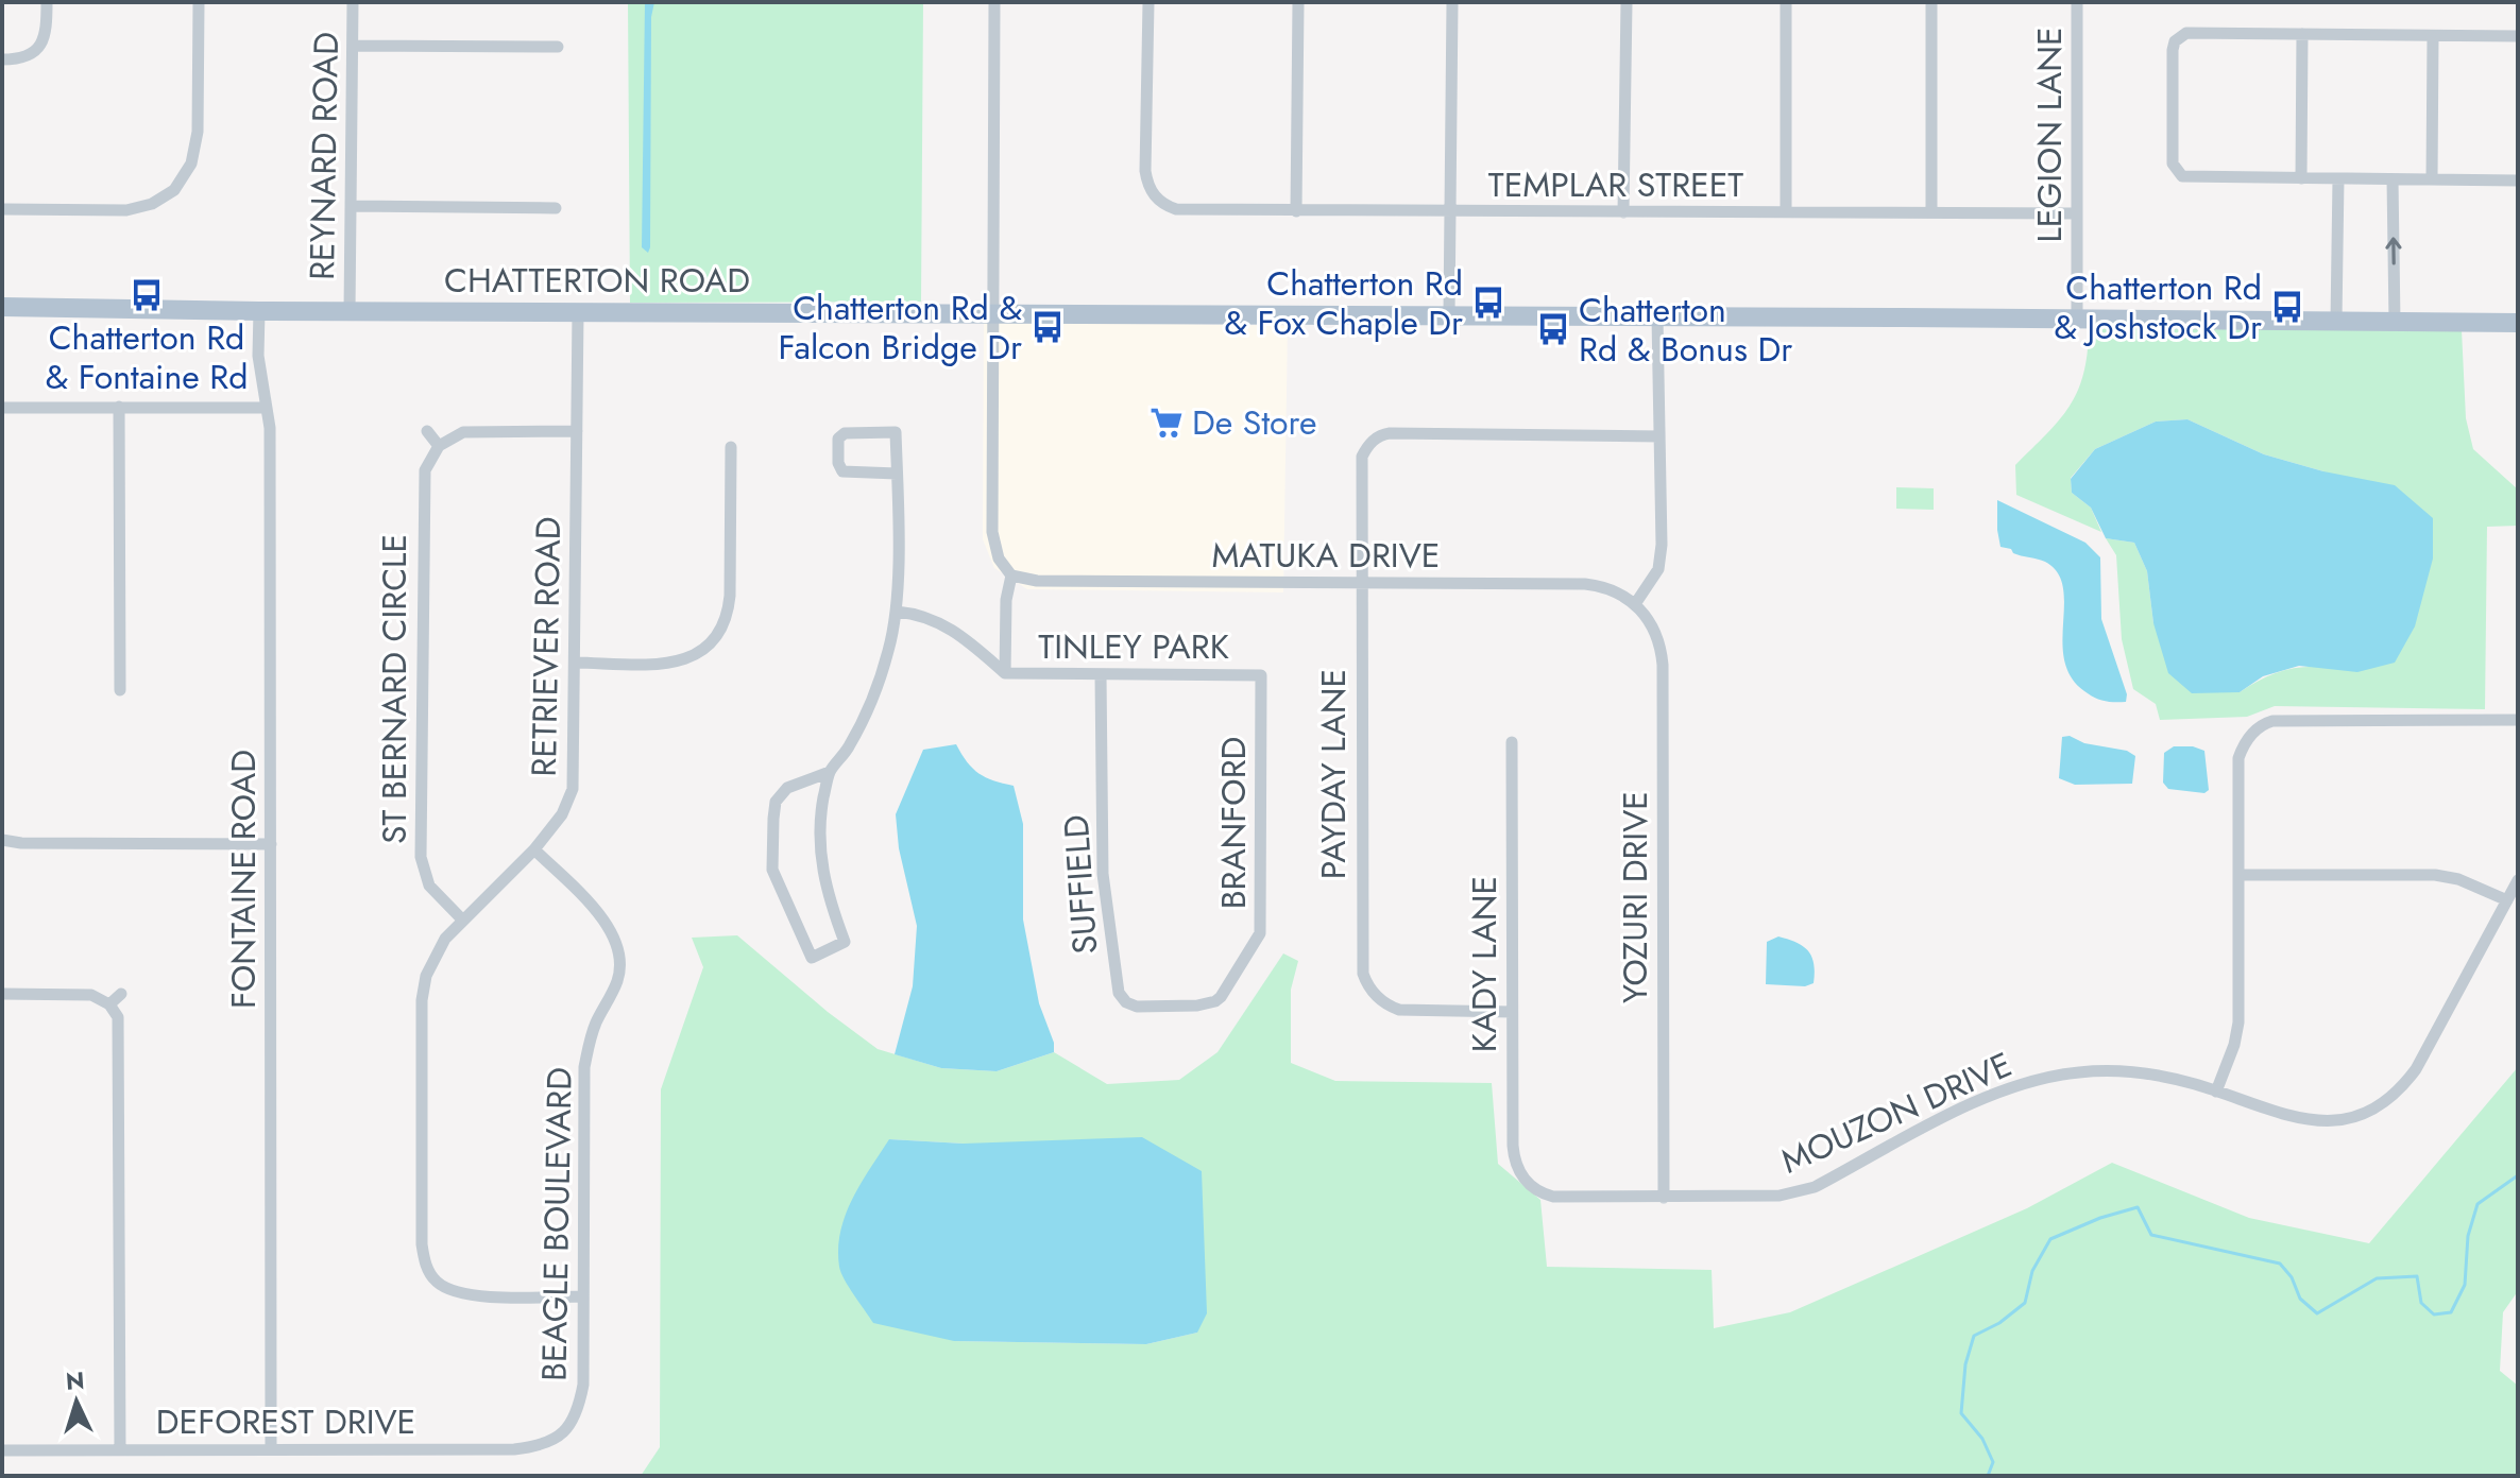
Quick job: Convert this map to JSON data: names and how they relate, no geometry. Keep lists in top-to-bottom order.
{
  "streets": {
    "main road": ["CHATTERTON ROAD"],
    "street": [
      "LEGION LANE",
      "REYNARD ROAD",
      "TEMPLAR STREET",
      "MATUKA DRIVE",
      "RETRIEVER ROAD",
      "TINLEY PARK",
      "ST BERNARD CIRCLE",
      "PAYDAY LANE",
      "BRANFORD",
      "FONTAINE ROAD",
      "SUFFIELD",
      "YOZURI DRIVE",
      "KADY LANE",
      "MOUZON DRIVE",
      "BEAGLE BOULEVARD",
      "DEFOREST DRIVE"
    ]
  },
  "crossings": [
    ["LEGION LANE", "TEMPLAR STREET"],
    ["LEGION LANE", "CHATTERTON ROAD"],
    ["REYNARD ROAD", "CHATTERTON ROAD"],
    ["CHATTERTON ROAD", "RETRIEVER ROAD"],
    ["CHATTERTON ROAD", "FONTAINE ROAD"],
    ["MATUKA DRIVE", "TINLEY PARK"],
    ["MATUKA DRIVE", "PAYDAY LANE"],
    ["MATUKA DRIVE", "YOZURI DRIVE"],
    ["RETRIEVER ROAD", "ST BERNARD CIRCLE"],
    ["RETRIEVER ROAD", "BEAGLE BOULEVARD"],
    ["TINLEY PARK", "BRANFORD"],
    ["TINLEY PARK", "SUFFIELD"],
    ["PAYDAY LANE", "KADY LANE"],
    ["BRANFORD", "SUFFIELD"],
    ["FONTAINE ROAD", "DEFOREST DRIVE"],
    ["YOZURI DRIVE", "MOUZON DRIVE"],
    ["KADY LANE", "MOUZON DRIVE"],
    ["BEAGLE BOULEVARD", "DEFOREST DRIVE"]
  ],
  "places": {
    "bus stop": [
      "Chatterton Rd & Fontaine Rd",
      "Chatterton Rd & Fox Chaple Dr",
      "Chatterton Rd & Joshstock Dr",
      "Chatterton Rd & Falcon Bridge Dr",
      "Chatterton Rd & Bonus Dr"
    ],
    "supermarket": ["De Store"]
  },
  "north": "top"
}
